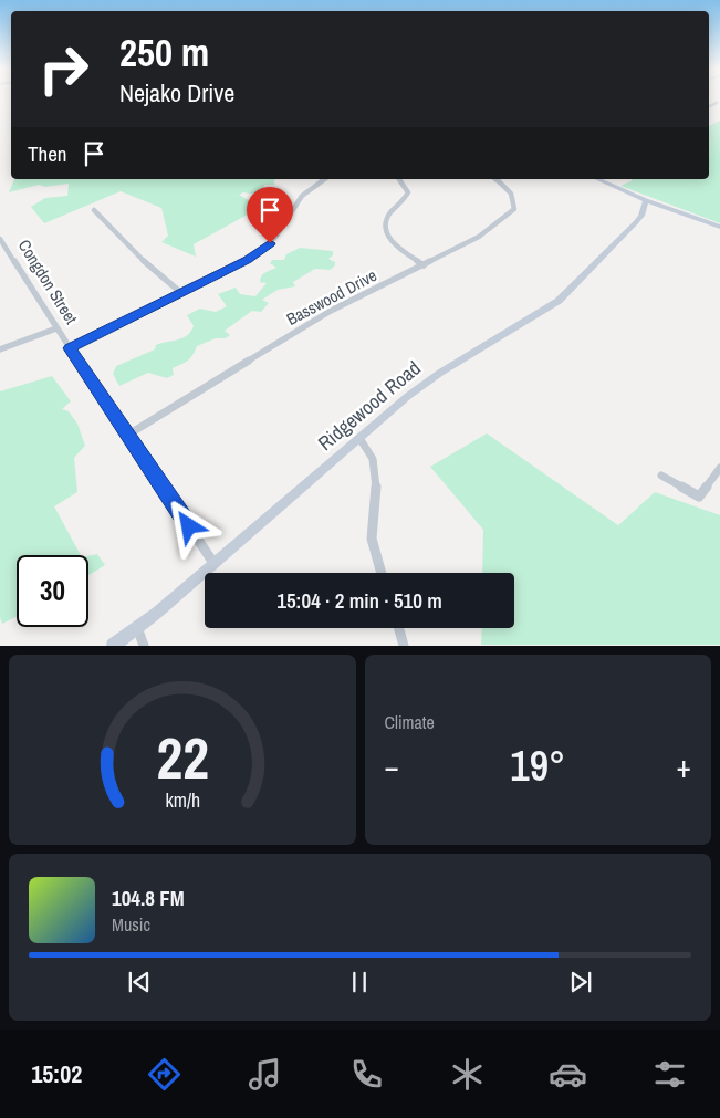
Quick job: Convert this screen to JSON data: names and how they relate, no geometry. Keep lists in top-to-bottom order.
{
  "streets": {
    "main road": ["Ridgewood Road"],
    "street": ["Congdon Street", "Basswood Drive"]
  },
  "crossings": [
    ["Congdon Street", "Basswood Drive"],
    ["Congdon Street", "Ridgewood Road"]
  ],
  "page": {
    "turn": ["250 m", "Nejako Drive"],
    "then": "Then",
    "limit": "30",
    "trip": "15:04 · 2 min · 510 m",
    "tile": "Climate",
    "heat": ["−", "19°", "+"],
    "song": ["104.8 FM", "Music"],
    "tabs": "15:02",
    "gauge": ["22", "km/h"]
  }
}
